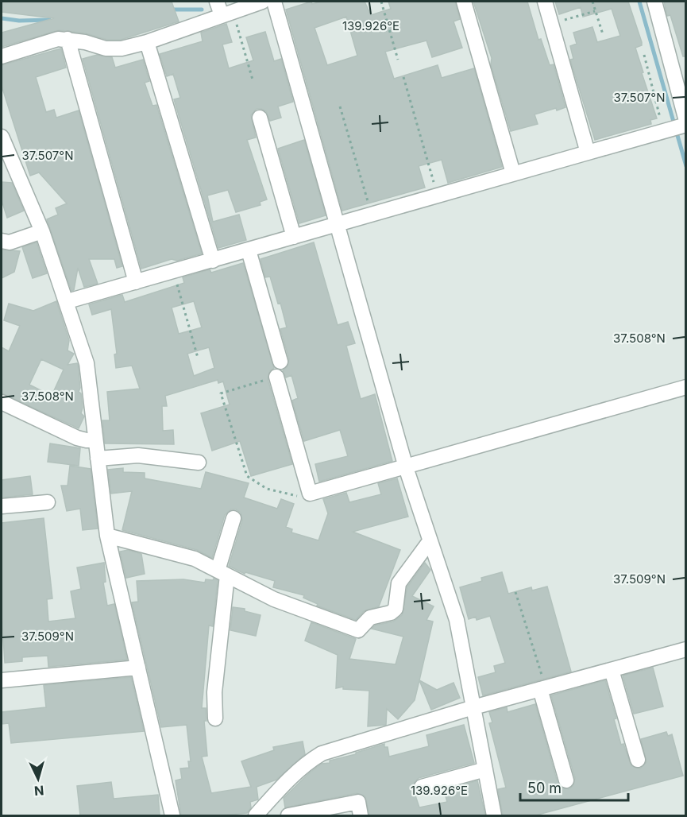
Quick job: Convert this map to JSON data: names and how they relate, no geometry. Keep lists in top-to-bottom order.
{
  "scale_bar": "50 m",
  "north": "bottom",
  "coordinates": [
    "139.926°E",
    "37.507°N",
    "37.508°N",
    "37.509°N"
  ]
}
